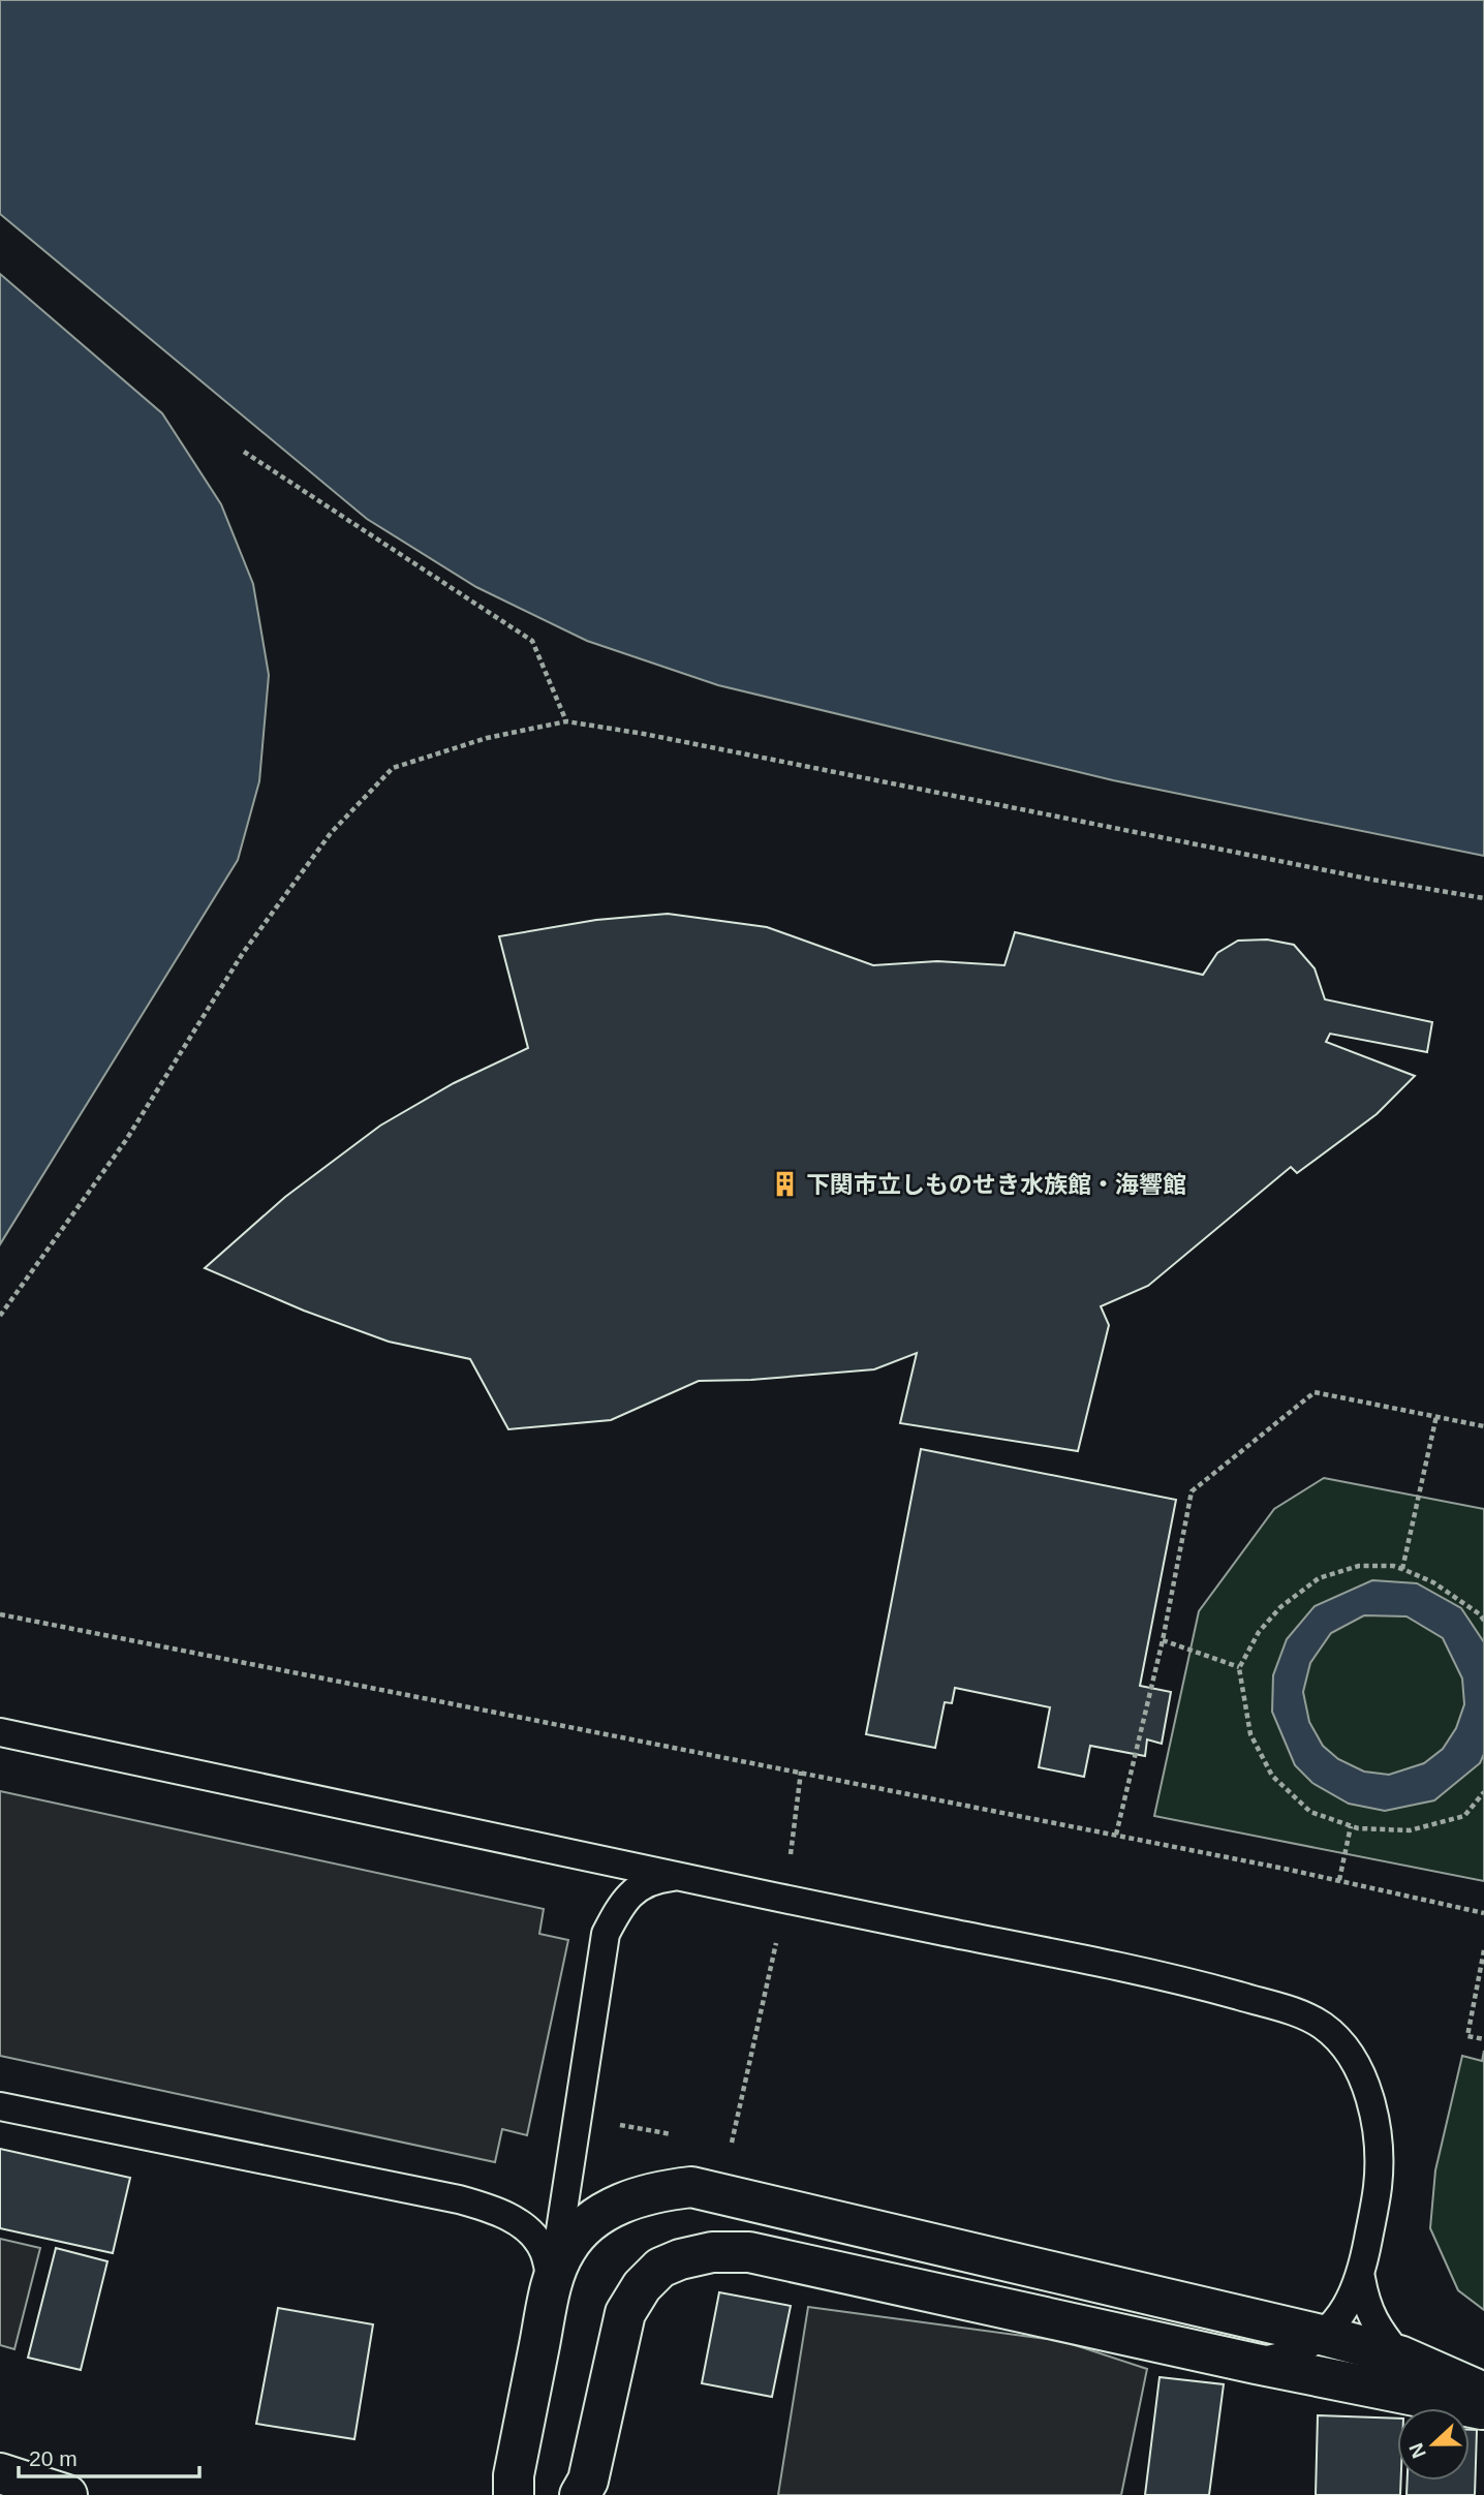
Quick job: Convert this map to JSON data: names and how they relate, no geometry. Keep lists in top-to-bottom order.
{
  "places": {
    "building": ["下関市立しものせき水族館・海響館"]
  },
  "scale_bar": "20 m",
  "north": "left"
}
